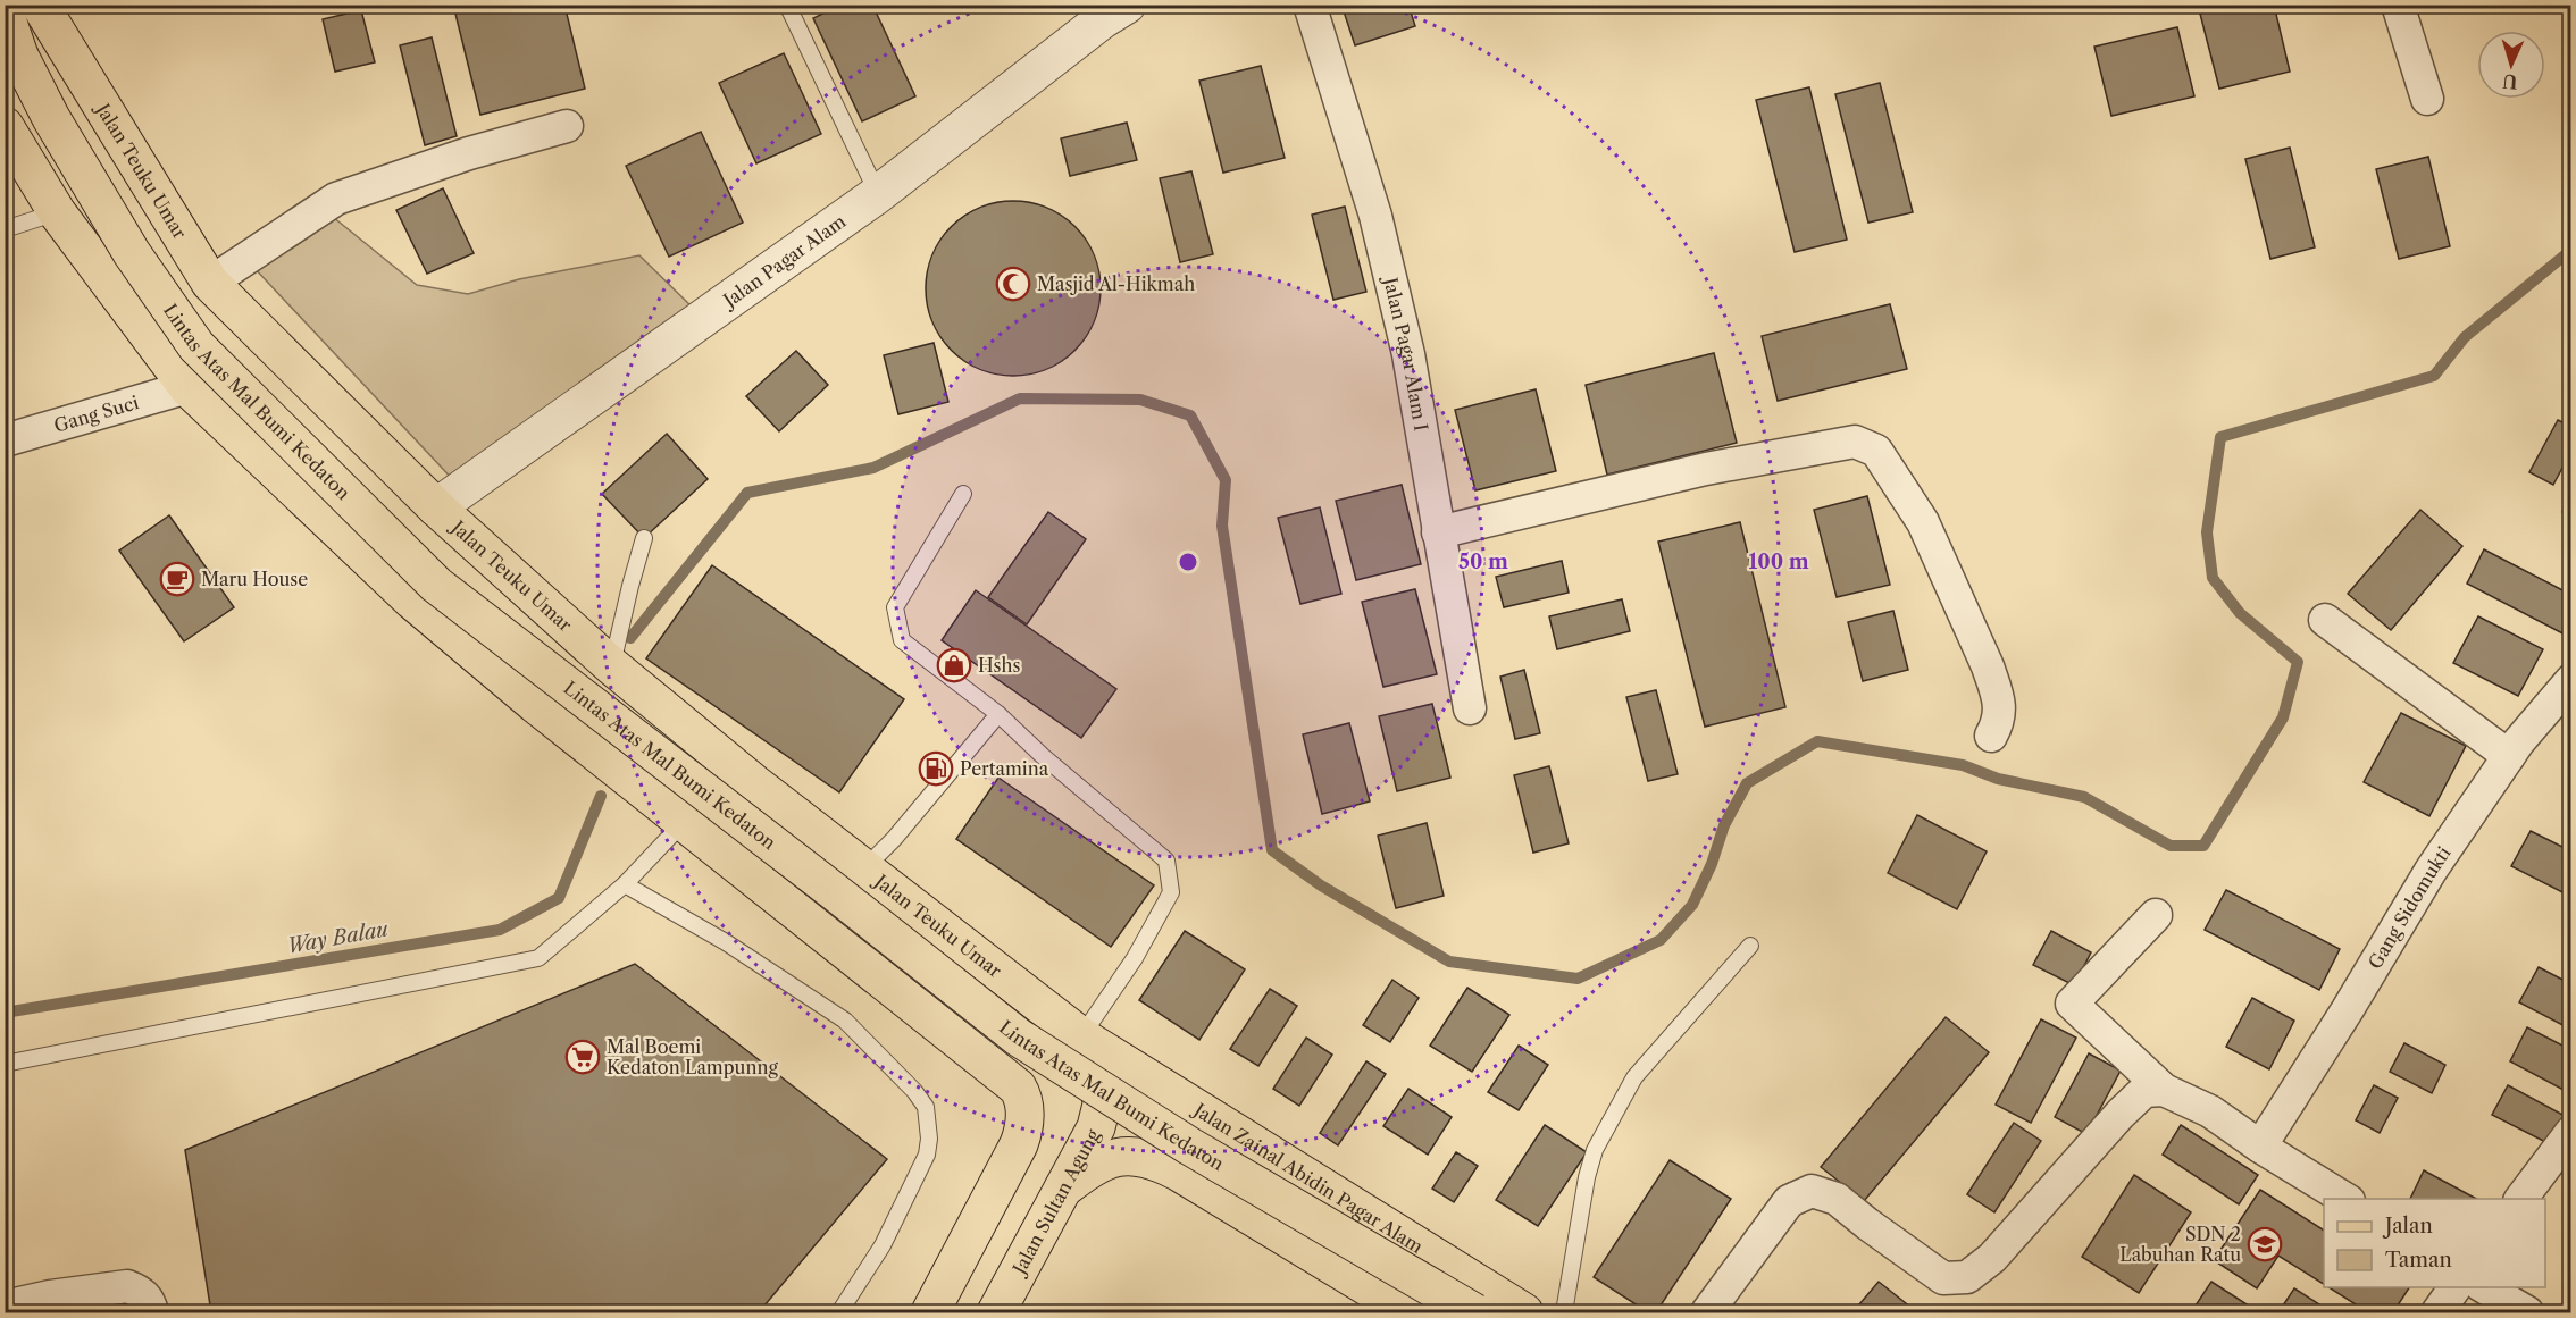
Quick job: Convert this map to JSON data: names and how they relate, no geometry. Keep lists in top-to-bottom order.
{
  "streets": {
    "main road": [
      "Jalan Teuku Umar",
      "Lintas Atas Mal Bumi Kedaton",
      "Jalan Zainal Abidin Pagar Alam",
      "Jalan Sultan Agung"
    ],
    "street": [
      "Jalan Pagar Alam",
      "Jalan Pagar Alam I",
      "Gang Suci",
      "Gang Sidomukti"
    ]
  },
  "crossings": [
    ["Jalan Teuku Umar", "Jalan Pagar Alam"],
    ["Jalan Teuku Umar", "Jalan Zainal Abidin Pagar Alam"],
    ["Jalan Teuku Umar", "Jalan Sultan Agung"],
    ["Jalan Zainal Abidin Pagar Alam", "Jalan Sultan Agung"]
  ],
  "water": ["Way Balau"],
  "places": {
    "mosque": ["Masjid Al-Hikmah"],
    "cafe": ["Maru House"],
    "shop": ["Hshs"],
    "fuel station": ["Pertamina"],
    "supermarket": ["Mal Boemi Kedaton Lampunng"],
    "school or university": ["SDN 2 Labuhan Ratu"]
  },
  "legend": ["Jalan", "Taman"],
  "north": "bottom",
  "rings": ["50 m", "100 m"]
}
